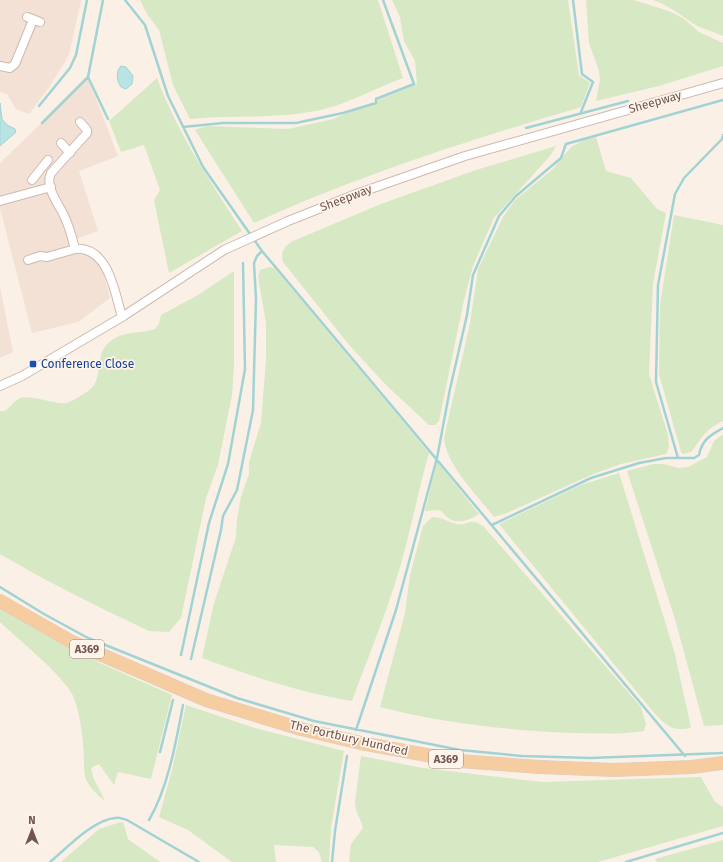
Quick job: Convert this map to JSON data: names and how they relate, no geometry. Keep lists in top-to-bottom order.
{
  "streets": {
    "main road": ["A369", "The Portbury Hundred"],
    "street": ["Sheepway"]
  },
  "places": {
    "transit": ["Conference Close"]
  },
  "north": "top"
}
